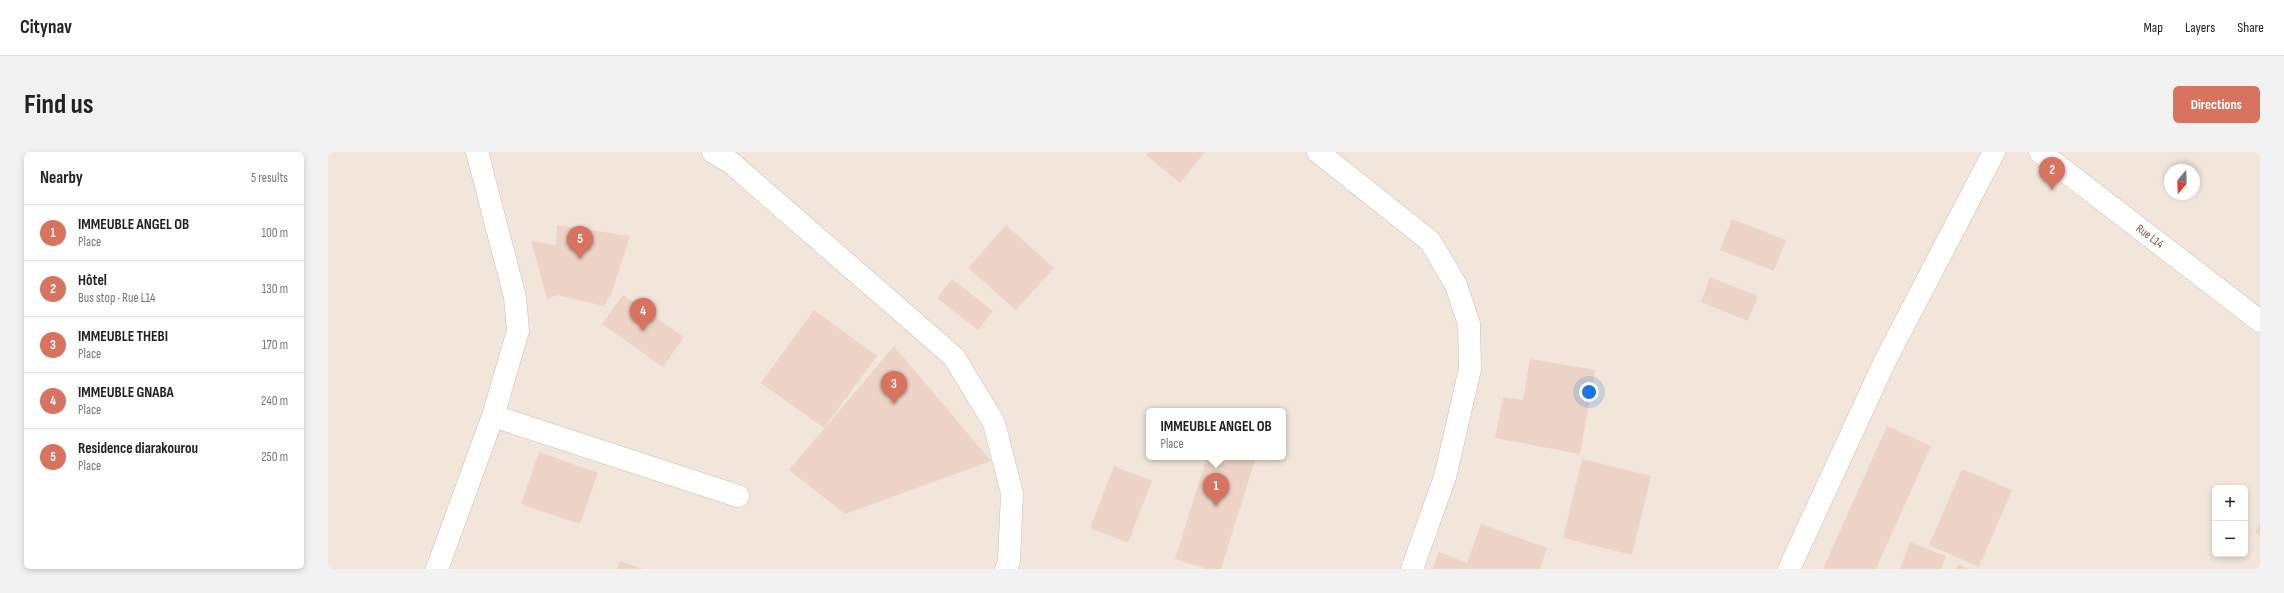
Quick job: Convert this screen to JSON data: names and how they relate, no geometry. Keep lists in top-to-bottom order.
{
  "streets": {
    "street": ["Rue L14"]
  },
  "north": "bottom",
  "page": {
    "header": "Citynav",
    "nav": ["Map", "Layers", "Share"],
    "buttons": "Directions",
    "title": "Find us",
    "heading": ["Nearby", "5 results"],
    "pins": [
      "2",
      "5",
      "4",
      "3",
      "1"
    ],
    "list": [
      {
        "mark": "1",
        "name": "IMMEUBLE ANGEL OB",
        "note": "Place",
        "value": "100 m"
      },
      {
        "mark": "2",
        "name": "Hôtel",
        "note": "Bus stop · Rue L14",
        "value": "130 m"
      },
      {
        "mark": "3",
        "name": "IMMEUBLE THEBI",
        "note": "Place",
        "value": "170 m"
      },
      {
        "mark": "4",
        "name": "IMMEUBLE GNABA",
        "note": "Place",
        "value": "240 m"
      },
      {
        "mark": "5",
        "name": "Residence diarakourou",
        "note": "Place",
        "value": "250 m"
      }
    ],
    "popup": ["IMMEUBLE ANGEL OB", "Place"],
    "map_buttons": ["+", "−"]
  }
}
